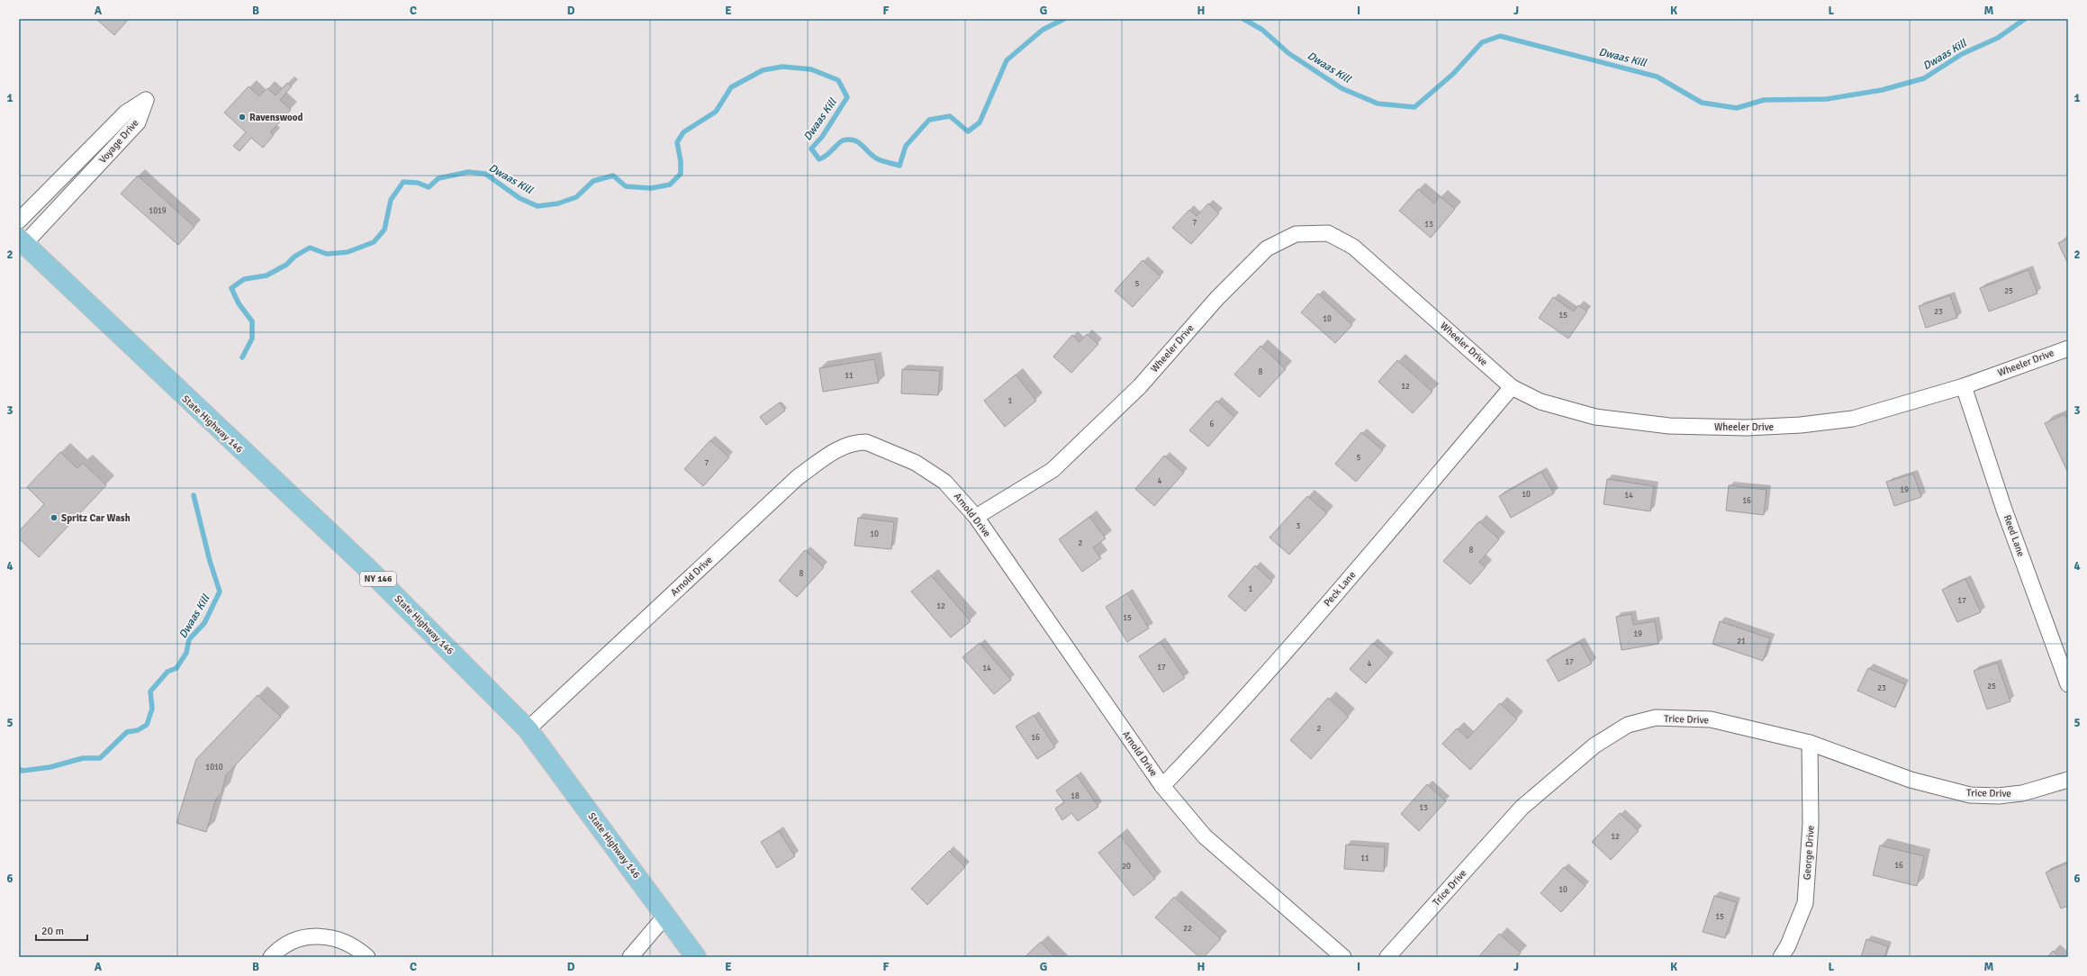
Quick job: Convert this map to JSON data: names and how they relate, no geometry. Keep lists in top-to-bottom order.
{
  "streets": {
    "main road": ["State Highway 146", "NY 146"],
    "street": [
      "Voyage Drive",
      "Wheeler Drive",
      "Arnold Drive",
      "Reed Lane",
      "Peck Lane",
      "Trice Drive",
      "George Drive"
    ]
  },
  "crossings": [
    ["Voyage Drive", "State Highway 146"],
    ["Wheeler Drive", "Arnold Drive"],
    ["Wheeler Drive", "Reed Lane"],
    ["Wheeler Drive", "Peck Lane"],
    ["State Highway 146", "Arnold Drive"],
    ["Arnold Drive", "Peck Lane"],
    ["Trice Drive", "George Drive"]
  ],
  "water": ["Dwaas Kill"],
  "places": ["Ravenswood", "Spritz Car Wash"],
  "house_numbers": [
    "1019",
    "7",
    "13",
    "5",
    "25",
    "23",
    "15",
    "10",
    "8",
    "11",
    "12",
    "1",
    "6",
    "5",
    "7",
    "4",
    "19",
    "10",
    "14",
    "16",
    "3",
    "10",
    "2",
    "8",
    "8",
    "1",
    "17",
    "12",
    "15",
    "19",
    "21",
    "17",
    "4",
    "17",
    "14",
    "25",
    "23",
    "2",
    "16",
    "1010",
    "18",
    "13",
    "12",
    "11",
    "16",
    "20",
    "10",
    "15",
    "22"
  ],
  "scale_bar": "20 m",
  "grid": {
    "columns": [
      "A",
      "B",
      "C",
      "D",
      "E",
      "F",
      "G",
      "H",
      "I",
      "J",
      "K",
      "L",
      "M"
    ],
    "rows": [
      "1",
      "2",
      "3",
      "4",
      "5",
      "6"
    ]
  }
}
